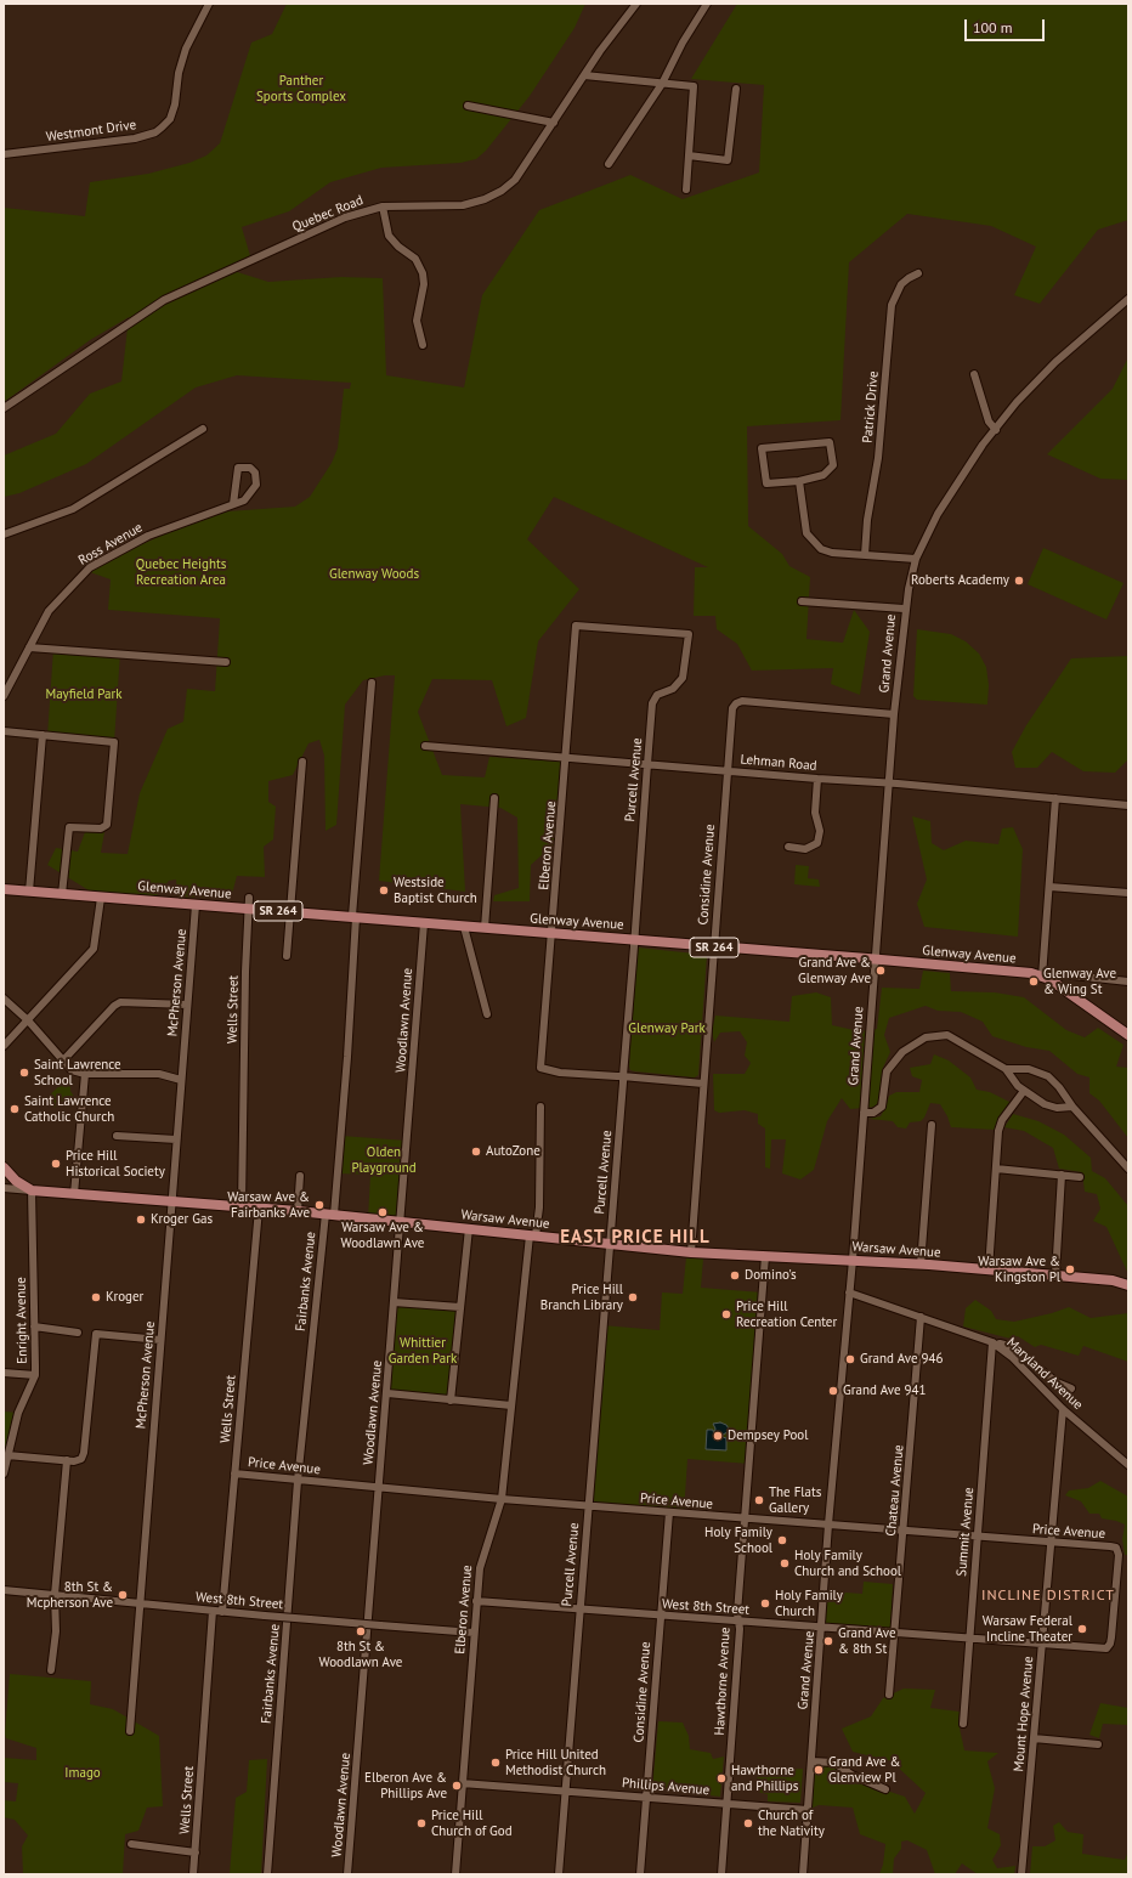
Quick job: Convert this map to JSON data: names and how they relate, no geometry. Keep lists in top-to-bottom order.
{
  "streets": {
    "main road": ["Glenway Avenue", "SR 264", "Warsaw Avenue"],
    "street": [
      "Westmont Drive",
      "Quebec Road",
      "Patrick Drive",
      "Ross Avenue",
      "Grand Avenue",
      "Lehman Road",
      "Purcell Avenue",
      "Elberon Avenue",
      "Considine Avenue",
      "McPherson Avenue",
      "Wells Street",
      "Woodlawn Avenue",
      "Fairbanks Avenue",
      "Enright Avenue",
      "Maryland Avenue",
      "Price Avenue",
      "Chateau Avenue",
      "Summit Avenue",
      "West 8th Street",
      "Hawthorne Avenue",
      "Mount Hope Avenue",
      "Phillips Avenue"
    ]
  },
  "crossings": [
    ["Grand Avenue", "Lehman Road"],
    ["Grand Avenue", "Considine Avenue"],
    ["Grand Avenue", "Glenway Avenue"],
    ["Grand Avenue", "Warsaw Avenue"],
    ["Grand Avenue", "Maryland Avenue"],
    ["Grand Avenue", "Price Avenue"],
    ["Grand Avenue", "West 8th Street"],
    ["Grand Avenue", "Phillips Avenue"],
    ["Lehman Road", "Purcell Avenue"],
    ["Lehman Road", "Elberon Avenue"],
    ["Lehman Road", "Considine Avenue"],
    ["Purcell Avenue", "Elberon Avenue"],
    ["Purcell Avenue", "Glenway Avenue"],
    ["Purcell Avenue", "Warsaw Avenue"],
    ["Purcell Avenue", "Price Avenue"],
    ["Purcell Avenue", "West 8th Street"],
    ["Purcell Avenue", "Phillips Avenue"],
    ["Elberon Avenue", "Glenway Avenue"],
    ["Elberon Avenue", "Warsaw Avenue"],
    ["Elberon Avenue", "Price Avenue"],
    ["Elberon Avenue", "West 8th Street"],
    ["Elberon Avenue", "Phillips Avenue"],
    ["Considine Avenue", "Glenway Avenue"],
    ["Considine Avenue", "Warsaw Avenue"],
    ["Considine Avenue", "Price Avenue"],
    ["Considine Avenue", "West 8th Street"],
    ["Considine Avenue", "Phillips Avenue"],
    ["Glenway Avenue", "McPherson Avenue"],
    ["Glenway Avenue", "Wells Street"],
    ["Glenway Avenue", "Woodlawn Avenue"],
    ["Glenway Avenue", "Fairbanks Avenue"],
    ["McPherson Avenue", "Warsaw Avenue"],
    ["McPherson Avenue", "West 8th Street"],
    ["Wells Street", "Warsaw Avenue"],
    ["Wells Street", "Price Avenue"],
    ["Wells Street", "West 8th Street"],
    ["Woodlawn Avenue", "Warsaw Avenue"],
    ["Woodlawn Avenue", "Price Avenue"],
    ["Warsaw Avenue", "Fairbanks Avenue"],
    ["Warsaw Avenue", "Enright Avenue"],
    ["Warsaw Avenue", "Hawthorne Avenue"],
    ["Fairbanks Avenue", "Price Avenue"],
    ["Maryland Avenue", "Chateau Avenue"],
    ["Maryland Avenue", "Summit Avenue"],
    ["Maryland Avenue", "Mount Hope Avenue"],
    ["Price Avenue", "Chateau Avenue"],
    ["Price Avenue", "Summit Avenue"],
    ["Price Avenue", "West 8th Street"],
    ["Price Avenue", "Hawthorne Avenue"],
    ["Price Avenue", "Mount Hope Avenue"],
    ["Chateau Avenue", "West 8th Street"],
    ["Summit Avenue", "West 8th Street"],
    ["West 8th Street", "Hawthorne Avenue"],
    ["West 8th Street", "Mount Hope Avenue"],
    ["Hawthorne Avenue", "Phillips Avenue"]
  ],
  "districts": ["EAST PRICE HILL", "INCLINE DISTRICT"],
  "parks": [
    "Panther Sports Complex",
    "Quebec Heights Recreation Area",
    "Glenway Woods",
    "Mayfield Park",
    "Glenway Park",
    "Olden Playground",
    "Whittier Garden Park",
    "Imago"
  ],
  "places": [
    "Roberts Academy",
    "Westside Baptist Church",
    "Grand Ave & Glenway Ave",
    "Glenway Ave & Wing St",
    "Saint Lawrence School",
    "Saint Lawrence Catholic Church",
    "AutoZone",
    "Price Hill Historical Society",
    "Warsaw Ave & Fairbanks Ave",
    "Warsaw Ave & Woodlawn Ave",
    "Kroger Gas",
    "Warsaw Ave & Kingston Pl",
    "Domino's",
    "Kroger",
    "Price Hill Branch Library",
    "Price Hill Recreation Center",
    "Grand Ave 946",
    "Grand Ave 941",
    "Dempsey Pool",
    "The Flats Gallery",
    "Holy Family School",
    "Holy Family Church and School",
    "8th St & Mcpherson Ave",
    "Holy Family Church",
    "Warsaw Federal Incline Theater",
    "8th St & Woodlawn Ave",
    "Grand Ave & 8th St",
    "Price Hill United Methodist Church",
    "Grand Ave & Glenview Pl",
    "Hawthorne and Phillips",
    "Elberon Ave & Phillips Ave",
    "Price Hill Church of God",
    "Church of the Nativity"
  ],
  "scale_bar": "100 m"
}
